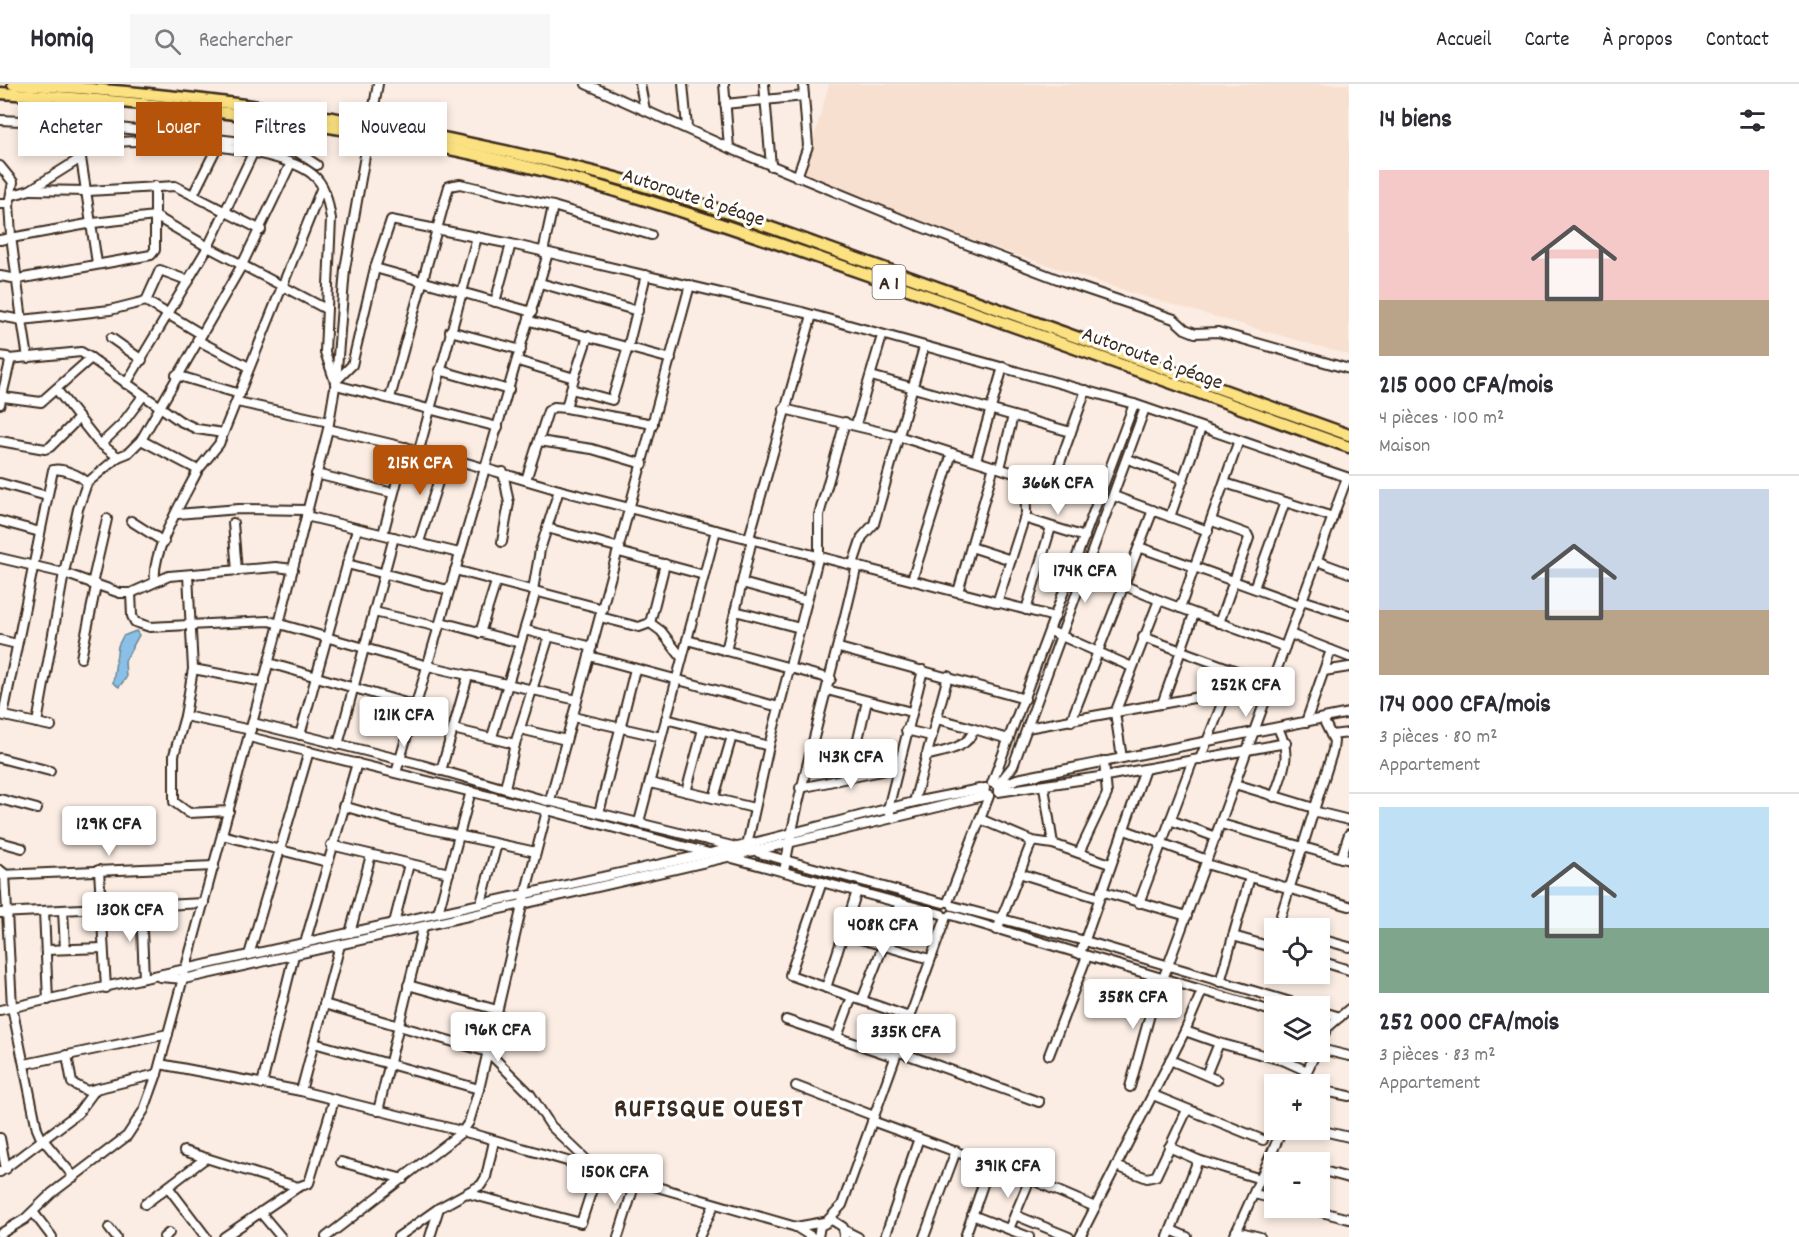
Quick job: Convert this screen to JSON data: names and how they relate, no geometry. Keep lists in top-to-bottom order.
{
  "streets": {
    "highway": ["Autoroute à péage", "A 1"]
  },
  "districts": ["RUFISQUE OUEST"],
  "page": {
    "header": "Homiq",
    "search": "Rechercher",
    "nav": [
      "Accueil",
      "Carte",
      "À propos",
      "Contact"
    ],
    "heading": "14 biens",
    "chip": [
      "Acheter",
      "Louer",
      "Filtres",
      "Nouveau"
    ],
    "list": [
      {
        "name": "215 000 CFA/mois",
        "note": "4 pièces · 100 m² · Maison"
      },
      {
        "name": "174 000 CFA/mois",
        "note": "3 pièces · 80 m² · Appartement"
      },
      {
        "name": "252 000 CFA/mois",
        "note": "3 pièces · 83 m² · Appartement"
      }
    ],
    "price": [
      "215K CFA",
      "366K CFA",
      "174K CFA",
      "252K CFA",
      "121K CFA",
      "143K CFA",
      "129K CFA",
      "130K CFA",
      "408K CFA",
      "358K CFA",
      "196K CFA",
      "335K CFA",
      "391K CFA",
      "150K CFA"
    ],
    "map_buttons": ["+", "−"]
  }
}
